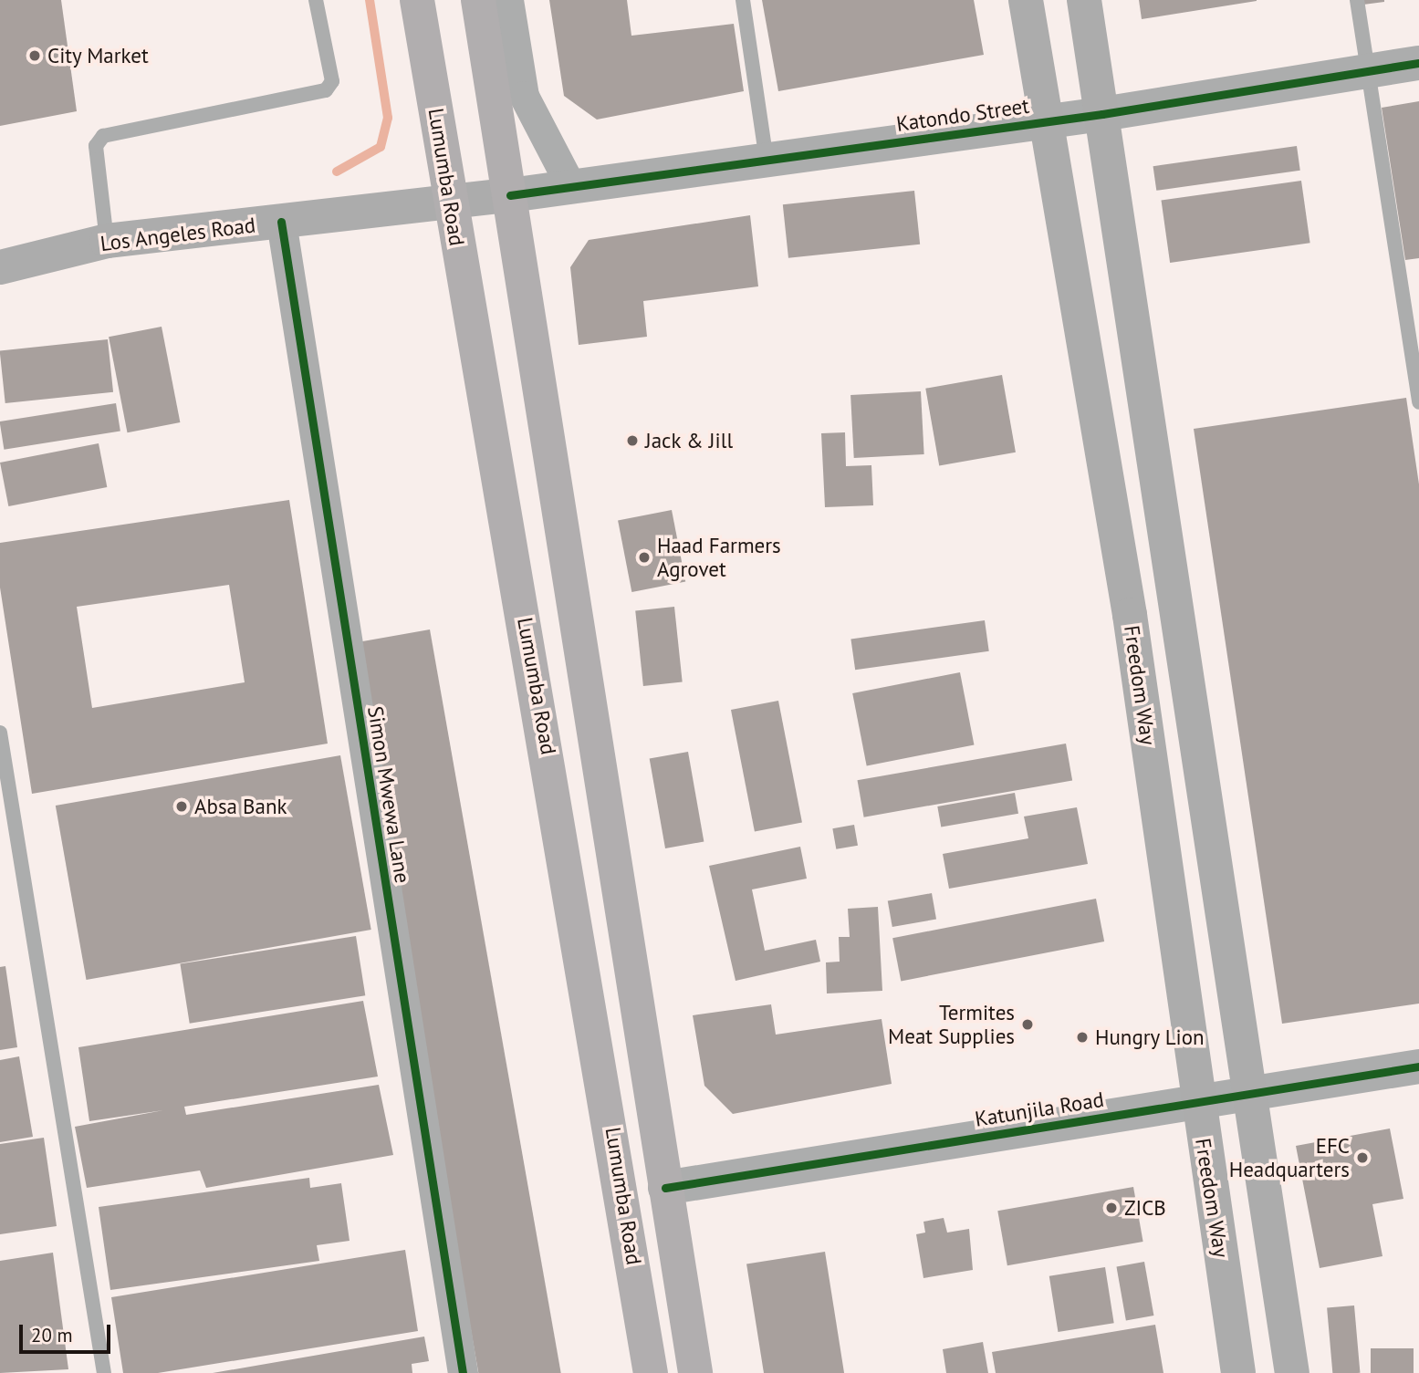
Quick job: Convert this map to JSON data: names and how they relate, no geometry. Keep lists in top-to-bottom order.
{
  "streets": {
    "main road": ["Lumumba Road", "Los Angeles Road", "Freedom Way"],
    "street": ["Katondo Street", "Simon Mwewa Lane", "Katunjila Road"]
  },
  "crossings": [
    ["Katondo Street", "Lumumba Road"],
    ["Katondo Street", "Los Angeles Road"],
    ["Katondo Street", "Freedom Way"],
    ["Lumumba Road", "Los Angeles Road"],
    ["Lumumba Road", "Katunjila Road"],
    ["Los Angeles Road", "Simon Mwewa Lane"],
    ["Freedom Way", "Katunjila Road"]
  ],
  "places": [
    "City Market",
    "Jack & Jill",
    "Haad Farmers Agrovet",
    "Absa Bank",
    "Termites Meat Supplies",
    "Hungry Lion",
    "EFC Headquarters",
    "ZICB"
  ],
  "scale_bar": "20 m"
}
